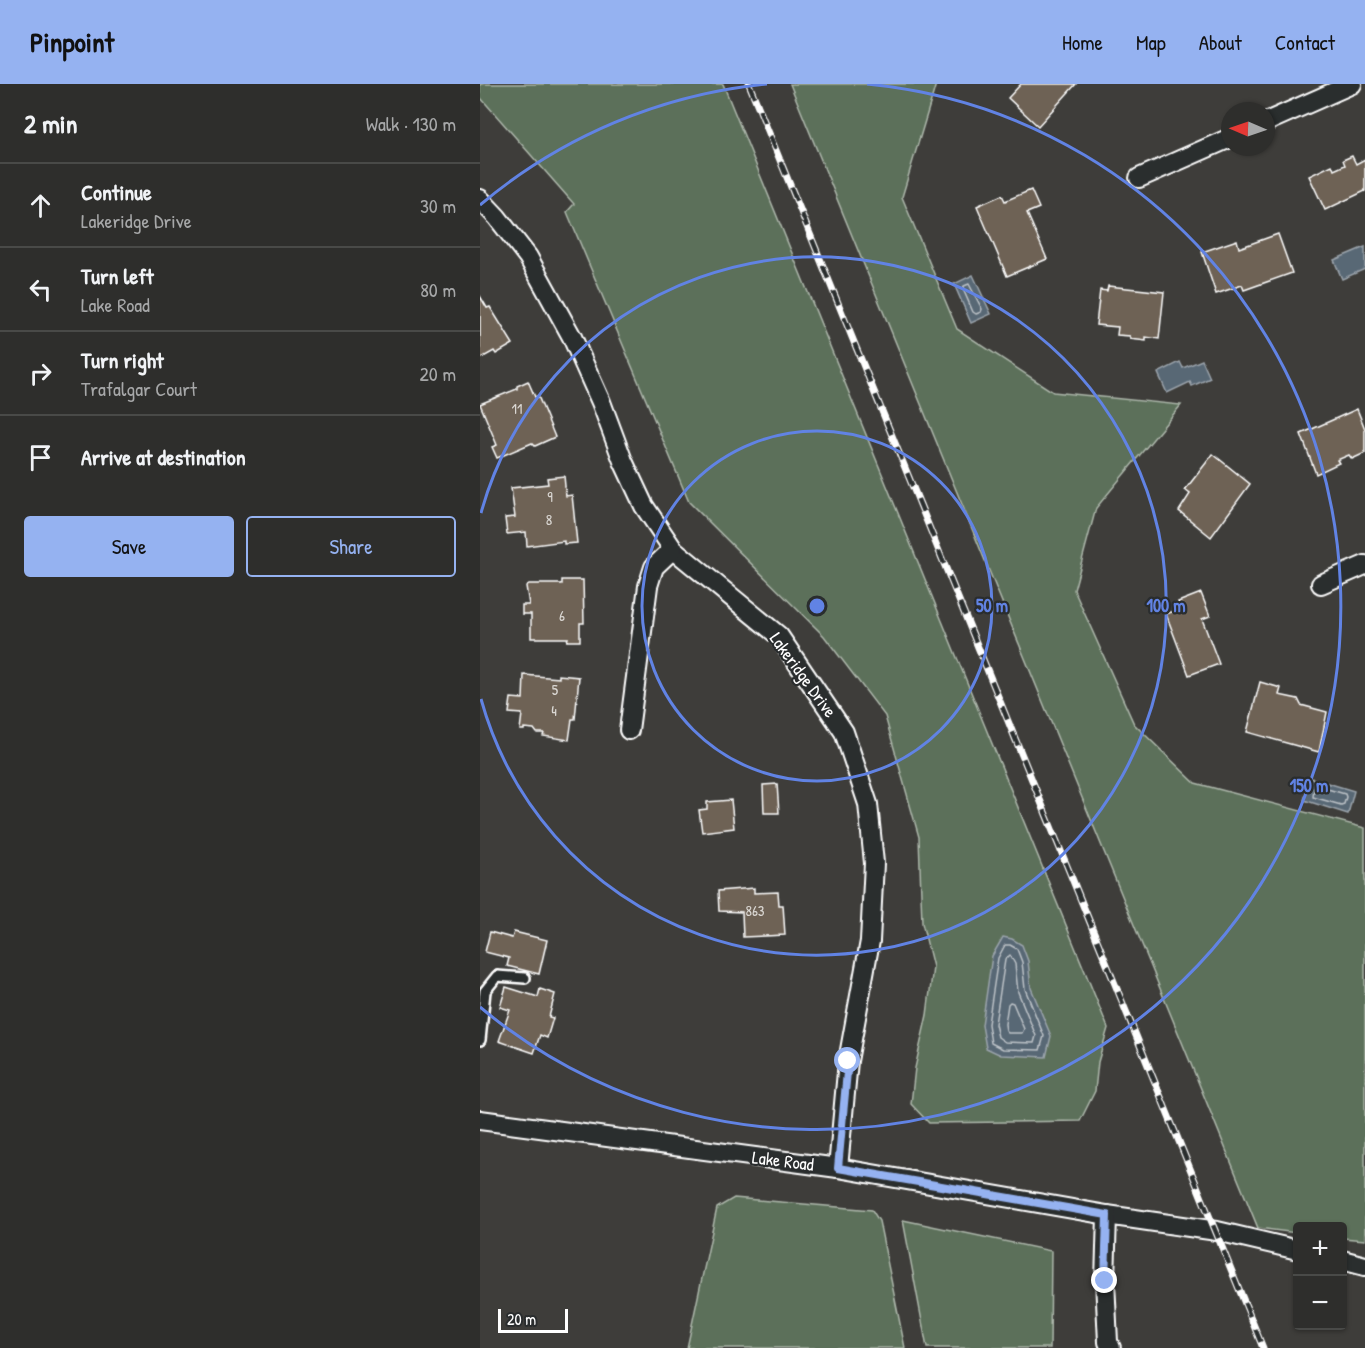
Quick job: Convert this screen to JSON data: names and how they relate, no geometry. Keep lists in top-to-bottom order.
{
  "streets": {
    "street": ["Lakeridge Drive", "Lake Road"]
  },
  "crossings": [
    ["Lakeridge Drive", "Lake Road"]
  ],
  "house_numbers": [
    "11",
    "9",
    "8",
    "6",
    "5",
    "4",
    "863"
  ],
  "scale_bar": "20 m",
  "north": "left",
  "page": {
    "header": "Pinpoint",
    "nav": [
      "Home",
      "Map",
      "About",
      "Contact"
    ],
    "heading": ["2 min", "Walk · 130 m"],
    "list": [
      ["Continue", "Lakeridge Drive", "30 m"],
      ["Turn left", "Lake Road", "80 m"],
      ["Turn right", "Trafalgar Court", "20 m"],
      "Arrive at destination"
    ],
    "buttons": ["Save", "Share"],
    "map_buttons": ["+", "−"],
    "scale": "20 m"
  },
  "rings": ["50 m", "100 m", "150 m"]
}
